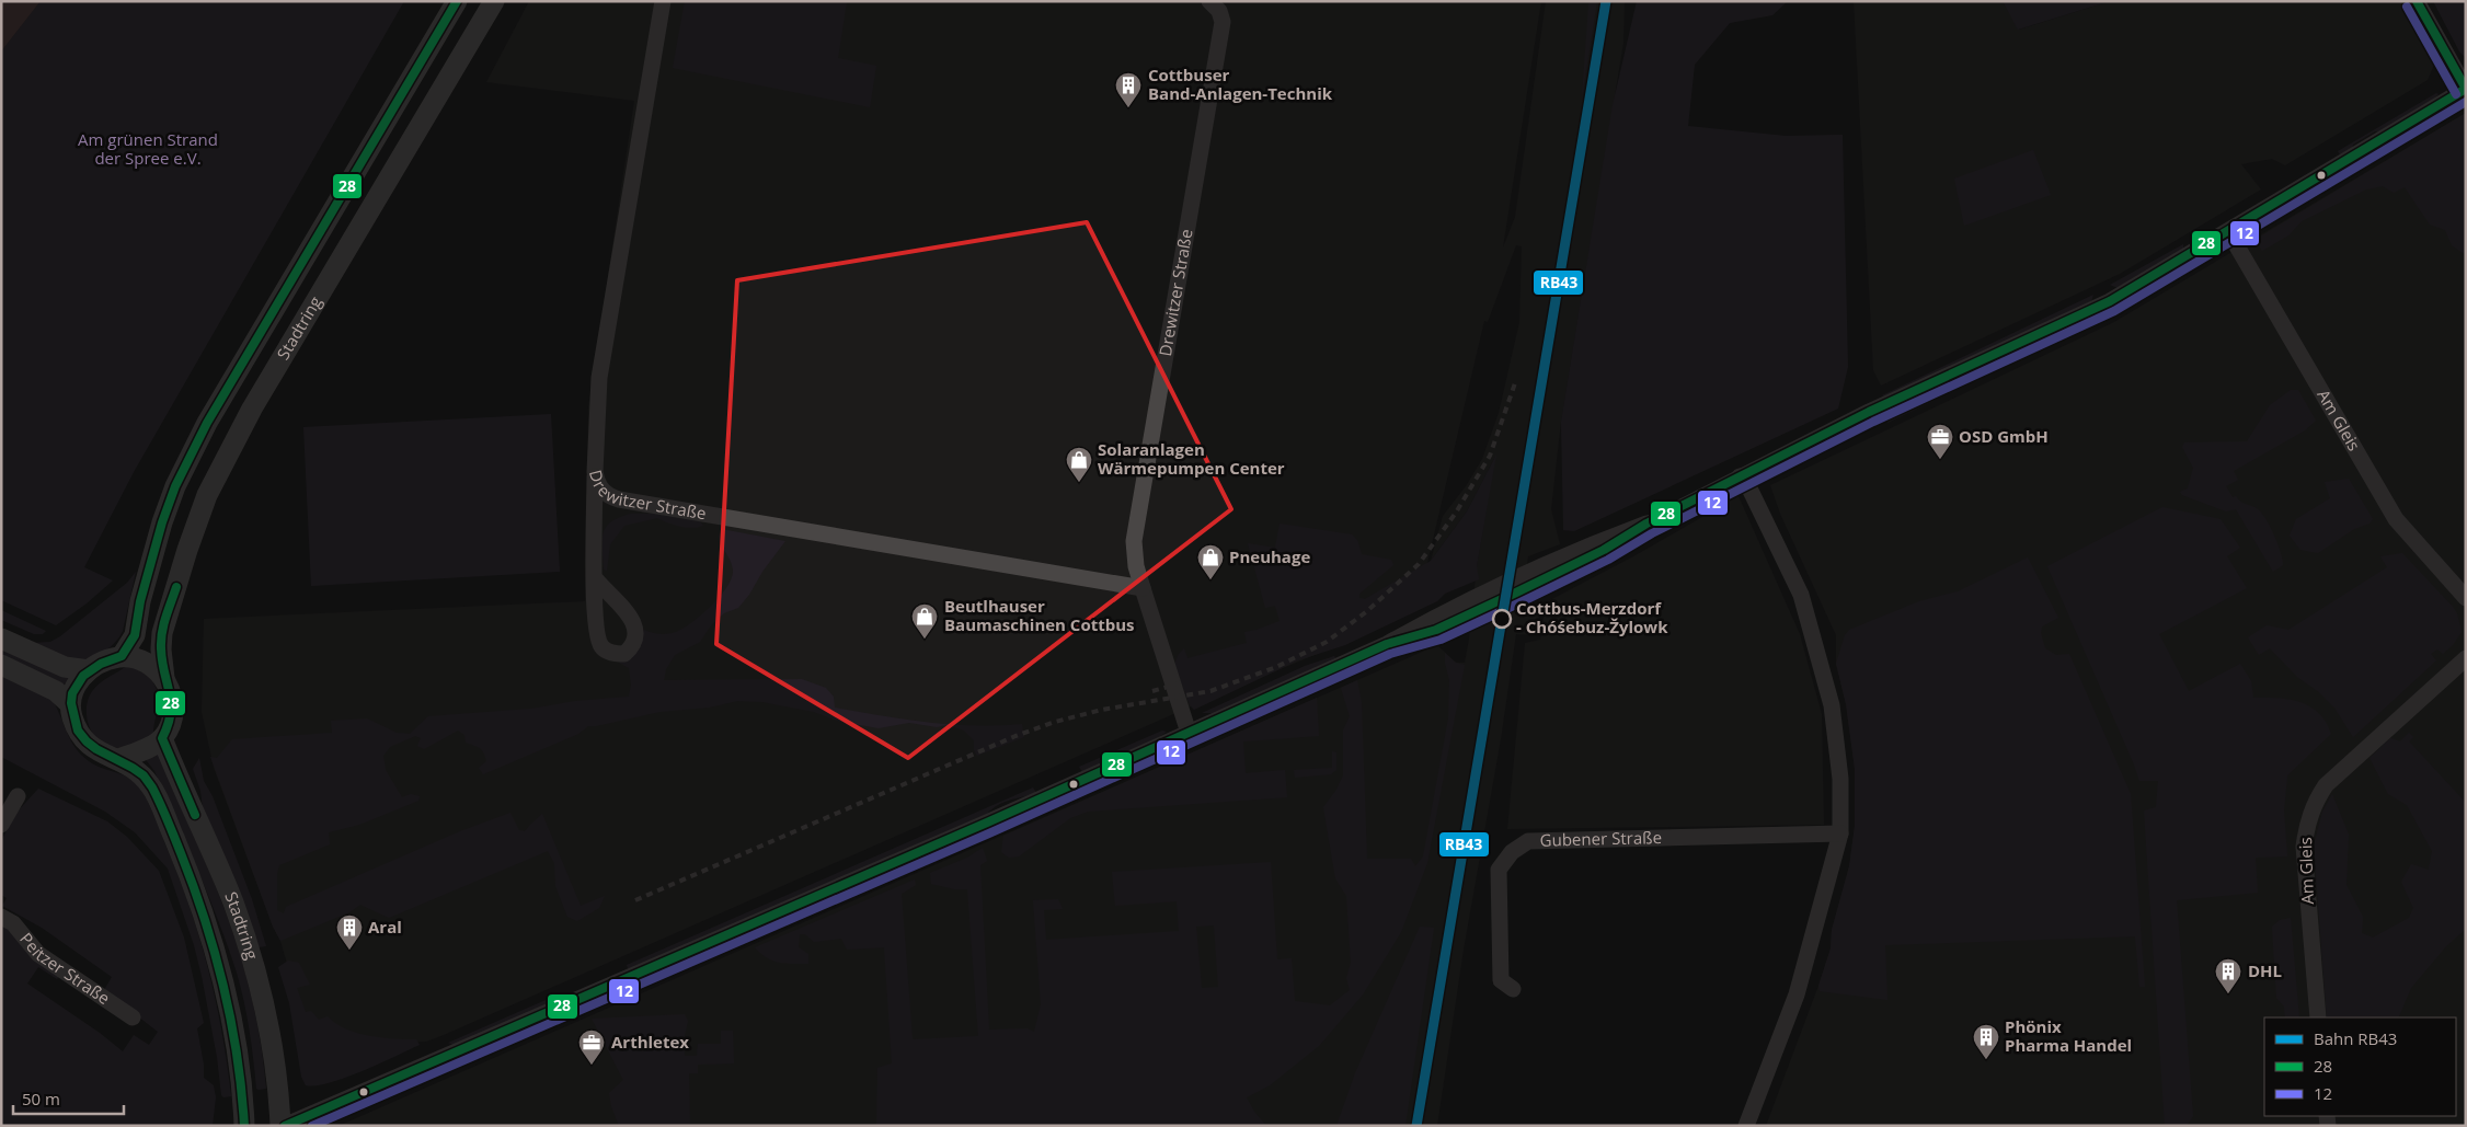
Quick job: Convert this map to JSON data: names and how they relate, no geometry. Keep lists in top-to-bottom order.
{
  "streets": {
    "main road": ["Stadtring"],
    "street": [
      "Drewitzer Straße",
      "Am Gleis",
      "Gubener Straße",
      "Peitzer Straße"
    ]
  },
  "parks": ["Am grünen Strand der Spree e.V."],
  "places": {
    "building": [
      "Cottbuser Band-Anlagen-Technik",
      "Aral",
      "DHL",
      "Phönix Pharma Handel"
    ],
    "office": ["OSD GmbH", "Arthletex"],
    "shop": ["Solaranlagen Wärmepumpen Center", "Pneuhage", "Beutlhauser Baumaschinen Cottbus"],
    "other": ["Cottbus-Merzdorf - Chóśebuz-Žylowk"]
  },
  "lines": ["rail line RB43", "transit line 28", "transit line 12"],
  "legend": ["Bahn RB43", "28", "12"],
  "scale_bar": "50 m"
}
